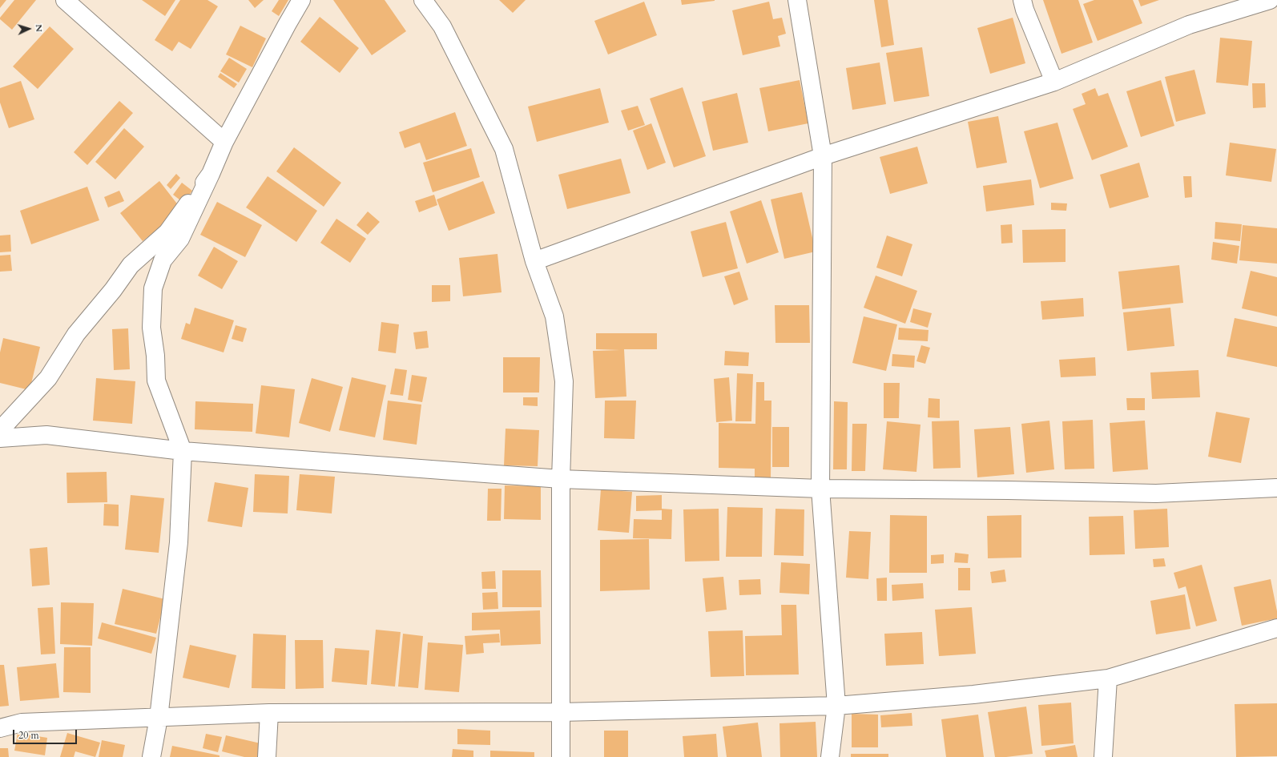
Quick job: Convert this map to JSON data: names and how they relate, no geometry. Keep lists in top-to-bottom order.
{
  "scale_bar": "20 m",
  "north": "right"
}
